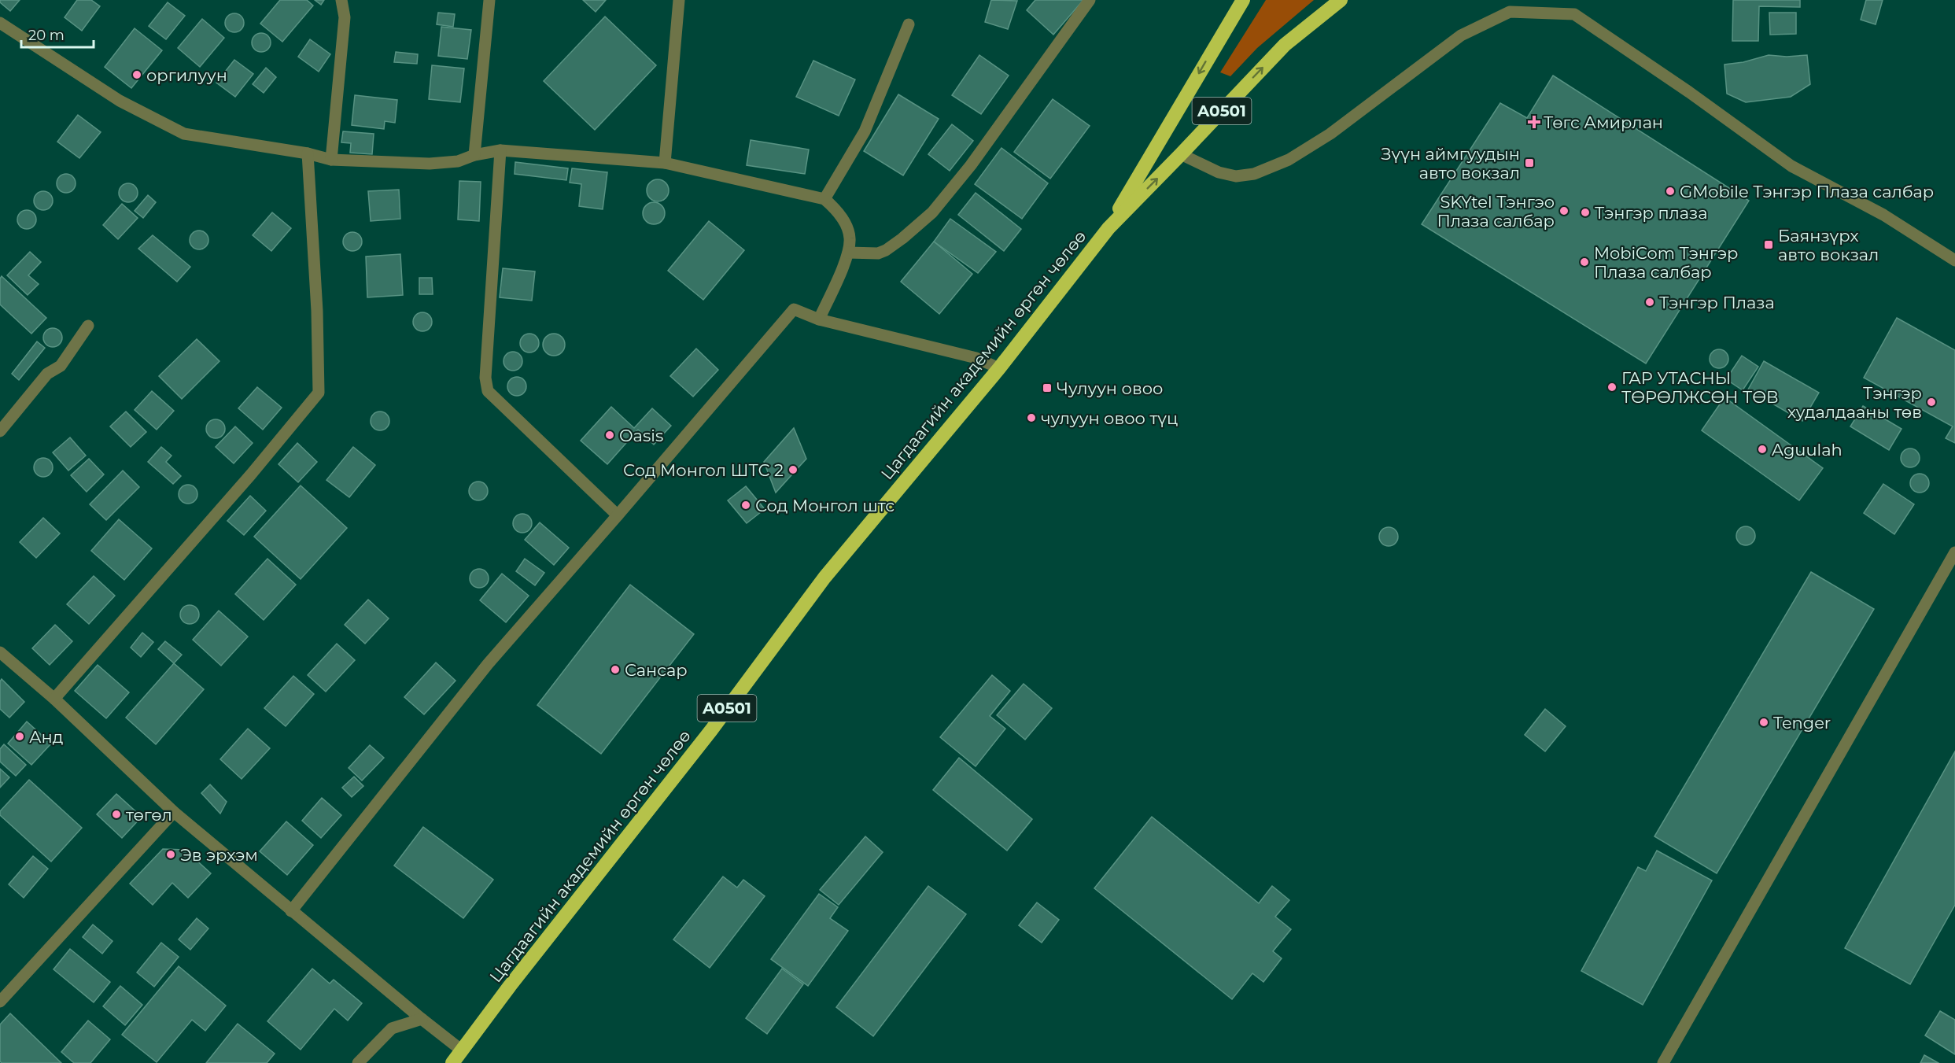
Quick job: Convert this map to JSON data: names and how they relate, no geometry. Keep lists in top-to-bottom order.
{
  "streets": {
    "highway": ["A0501", "Цагдаагийн академийн өргөн чөлөө"]
  },
  "places": {
    "other": [
      "оргилуун",
      "GMobile Тэнгэр Плаза салбар",
      "SKYtel Тэнгэо Плаза салбар",
      "Тэнгэр плаза",
      "MobiCom Тэнгэр Плаза салбар",
      "Тэнгэр Плаза",
      "ГАР УТАСНЫ ТӨРӨЛЖСӨН ТӨВ",
      "Тэнгэр худалдааны төв",
      "чулуун овоо түц",
      "Oasis",
      "Aguulah",
      "Сод Монгол ШТС 2",
      "Сод Монгол штс",
      "Сансар",
      "Tenger",
      "Анд",
      "төгөл",
      "Эв эрхэм"
    ],
    "health": ["Төгс Амирлан"],
    "transit": ["Зүүн аймгуудын авто вокзал", "Баянзүрх авто вокзал", "Чулуун овоо"]
  },
  "scale_bar": "20 m"
}
